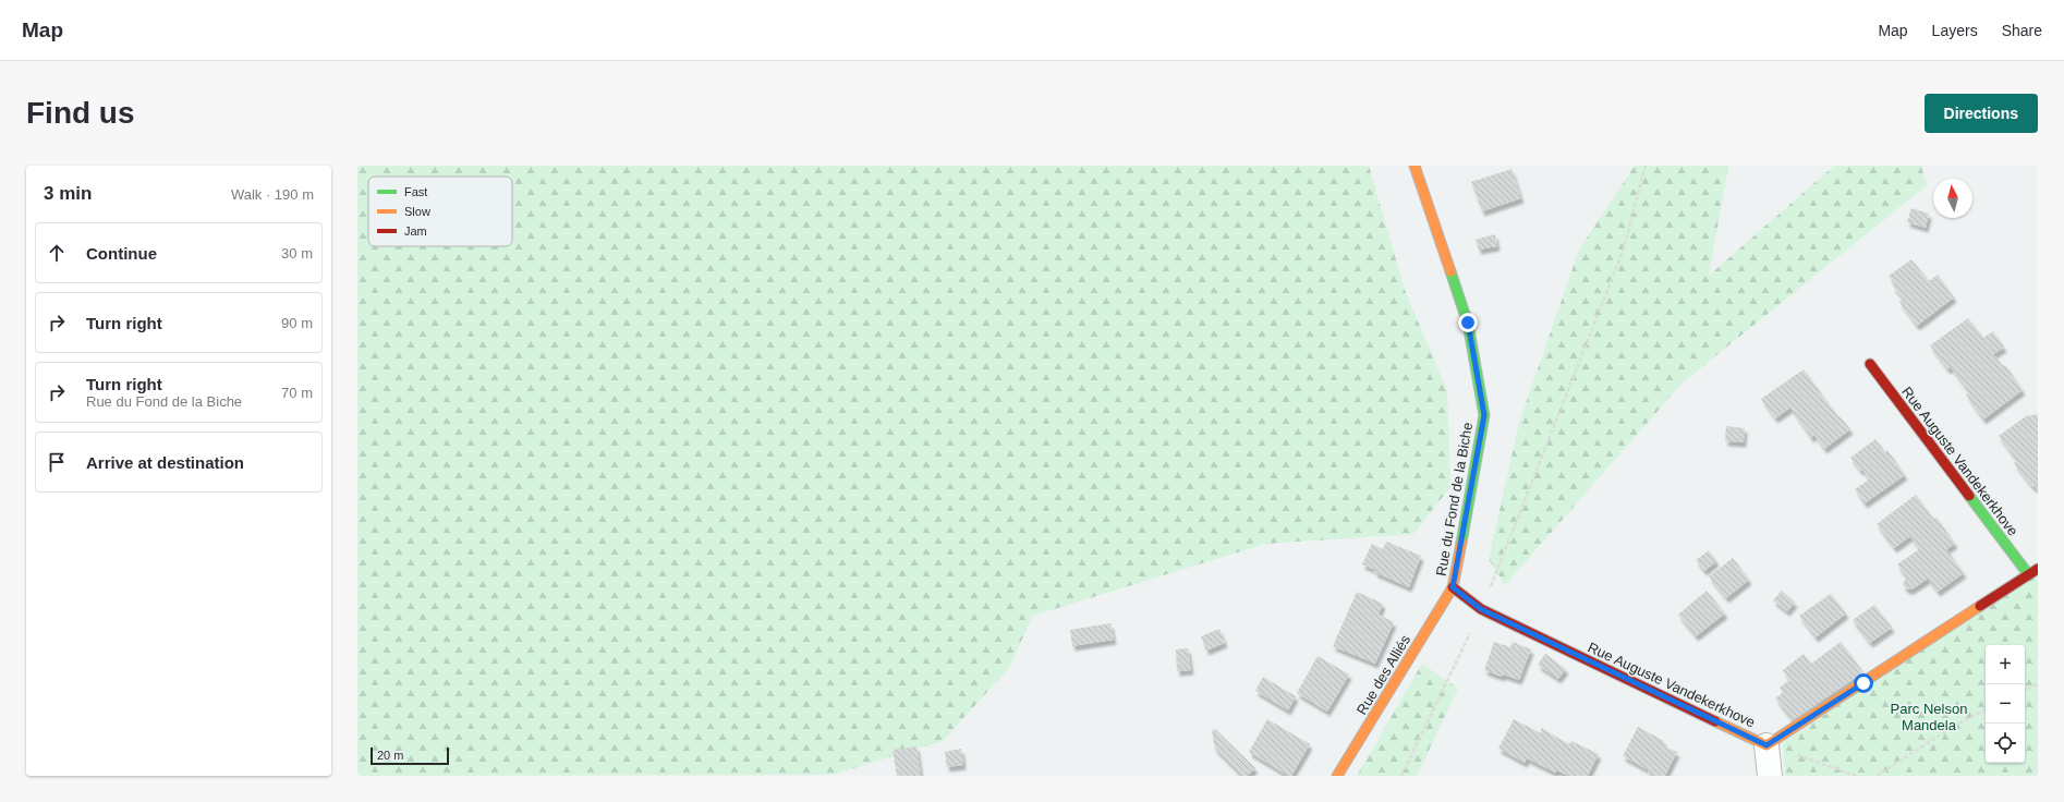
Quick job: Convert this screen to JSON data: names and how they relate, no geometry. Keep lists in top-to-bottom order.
{
  "streets": {
    "street": ["Rue Auguste Vandekerkhove", "Rue du Fond de la Biche", "Rue des Alliés"]
  },
  "crossings": [
    ["Rue Auguste Vandekerkhove", "Rue du Fond de la Biche"],
    ["Rue Auguste Vandekerkhove", "Rue des Alliés"],
    ["Rue du Fond de la Biche", "Rue des Alliés"]
  ],
  "parks": ["Parc Nelson Mandela"],
  "legend": ["Fast", "Slow", "Jam"],
  "scale_bar": "20 m",
  "north": "top",
  "page": {
    "header": "Map",
    "nav": ["Map", "Layers", "Share"],
    "buttons": "Directions",
    "title": "Find us",
    "heading": ["3 min", "Walk · 190 m"],
    "list": [
      ["Continue", "30 m"],
      ["Turn right", "90 m"],
      ["Turn right", "Rue du Fond de la Biche", "70 m"],
      "Arrive at destination"
    ],
    "map_buttons": ["+", "−"],
    "scale": "20 m"
  }
}
